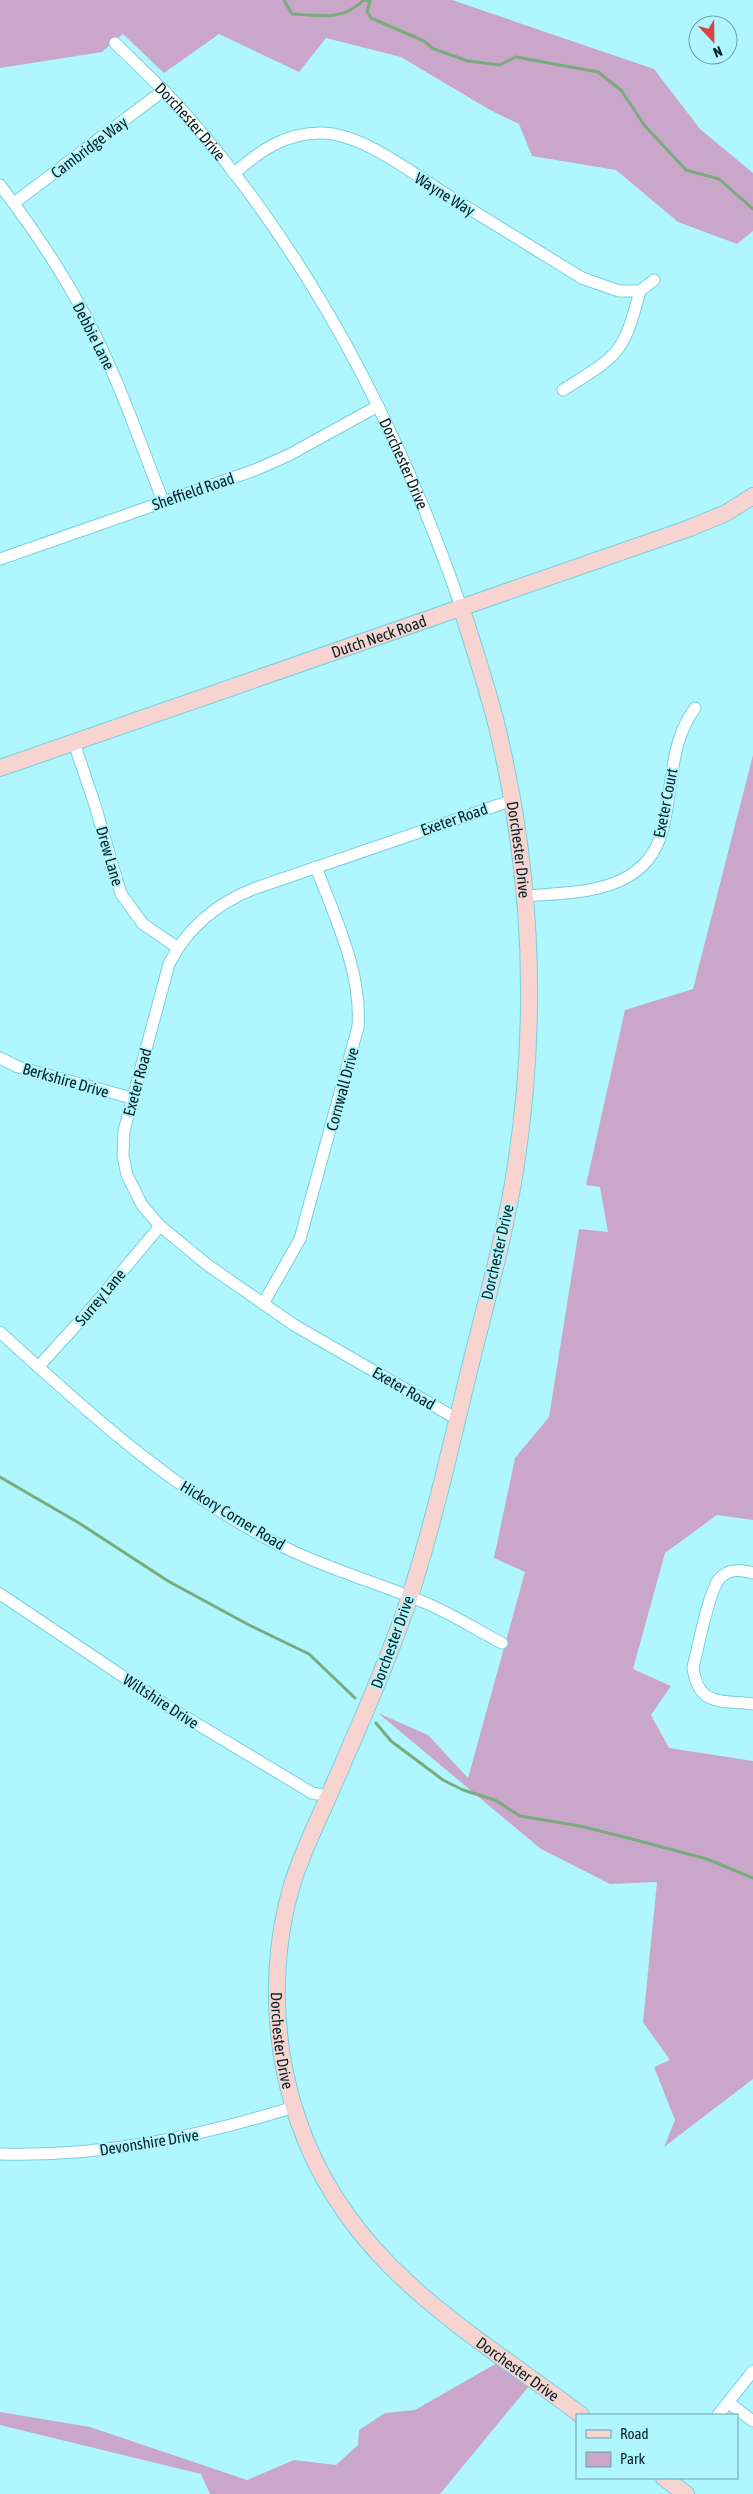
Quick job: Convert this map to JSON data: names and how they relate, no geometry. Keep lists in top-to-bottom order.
{
  "streets": {
    "street": [
      "Dorchester Drive",
      "Cambridge Way",
      "Wayne Way",
      "Debbie Lane",
      "Sheffield Road",
      "Dutch Neck Road",
      "Exeter Court",
      "Exeter Road",
      "Drew Lane",
      "Berkshire Drive",
      "Cornwall Drive",
      "Surrey Lane",
      "Hickory Corner Road",
      "Wiltshire Drive",
      "Devonshire Drive"
    ]
  },
  "crossings": [
    ["Dorchester Drive", "Cambridge Way"],
    ["Dorchester Drive", "Wayne Way"],
    ["Dorchester Drive", "Sheffield Road"],
    ["Dorchester Drive", "Dutch Neck Road"],
    ["Dorchester Drive", "Exeter Court"],
    ["Dorchester Drive", "Exeter Road"],
    ["Dorchester Drive", "Hickory Corner Road"],
    ["Dorchester Drive", "Wiltshire Drive"],
    ["Dorchester Drive", "Devonshire Drive"],
    ["Cambridge Way", "Debbie Lane"],
    ["Debbie Lane", "Sheffield Road"],
    ["Dutch Neck Road", "Drew Lane"],
    ["Exeter Road", "Drew Lane"],
    ["Exeter Road", "Berkshire Drive"],
    ["Exeter Road", "Cornwall Drive"],
    ["Exeter Road", "Surrey Lane"],
    ["Surrey Lane", "Hickory Corner Road"]
  ],
  "legend": ["Road", "Park"],
  "north": "bottom"
}
